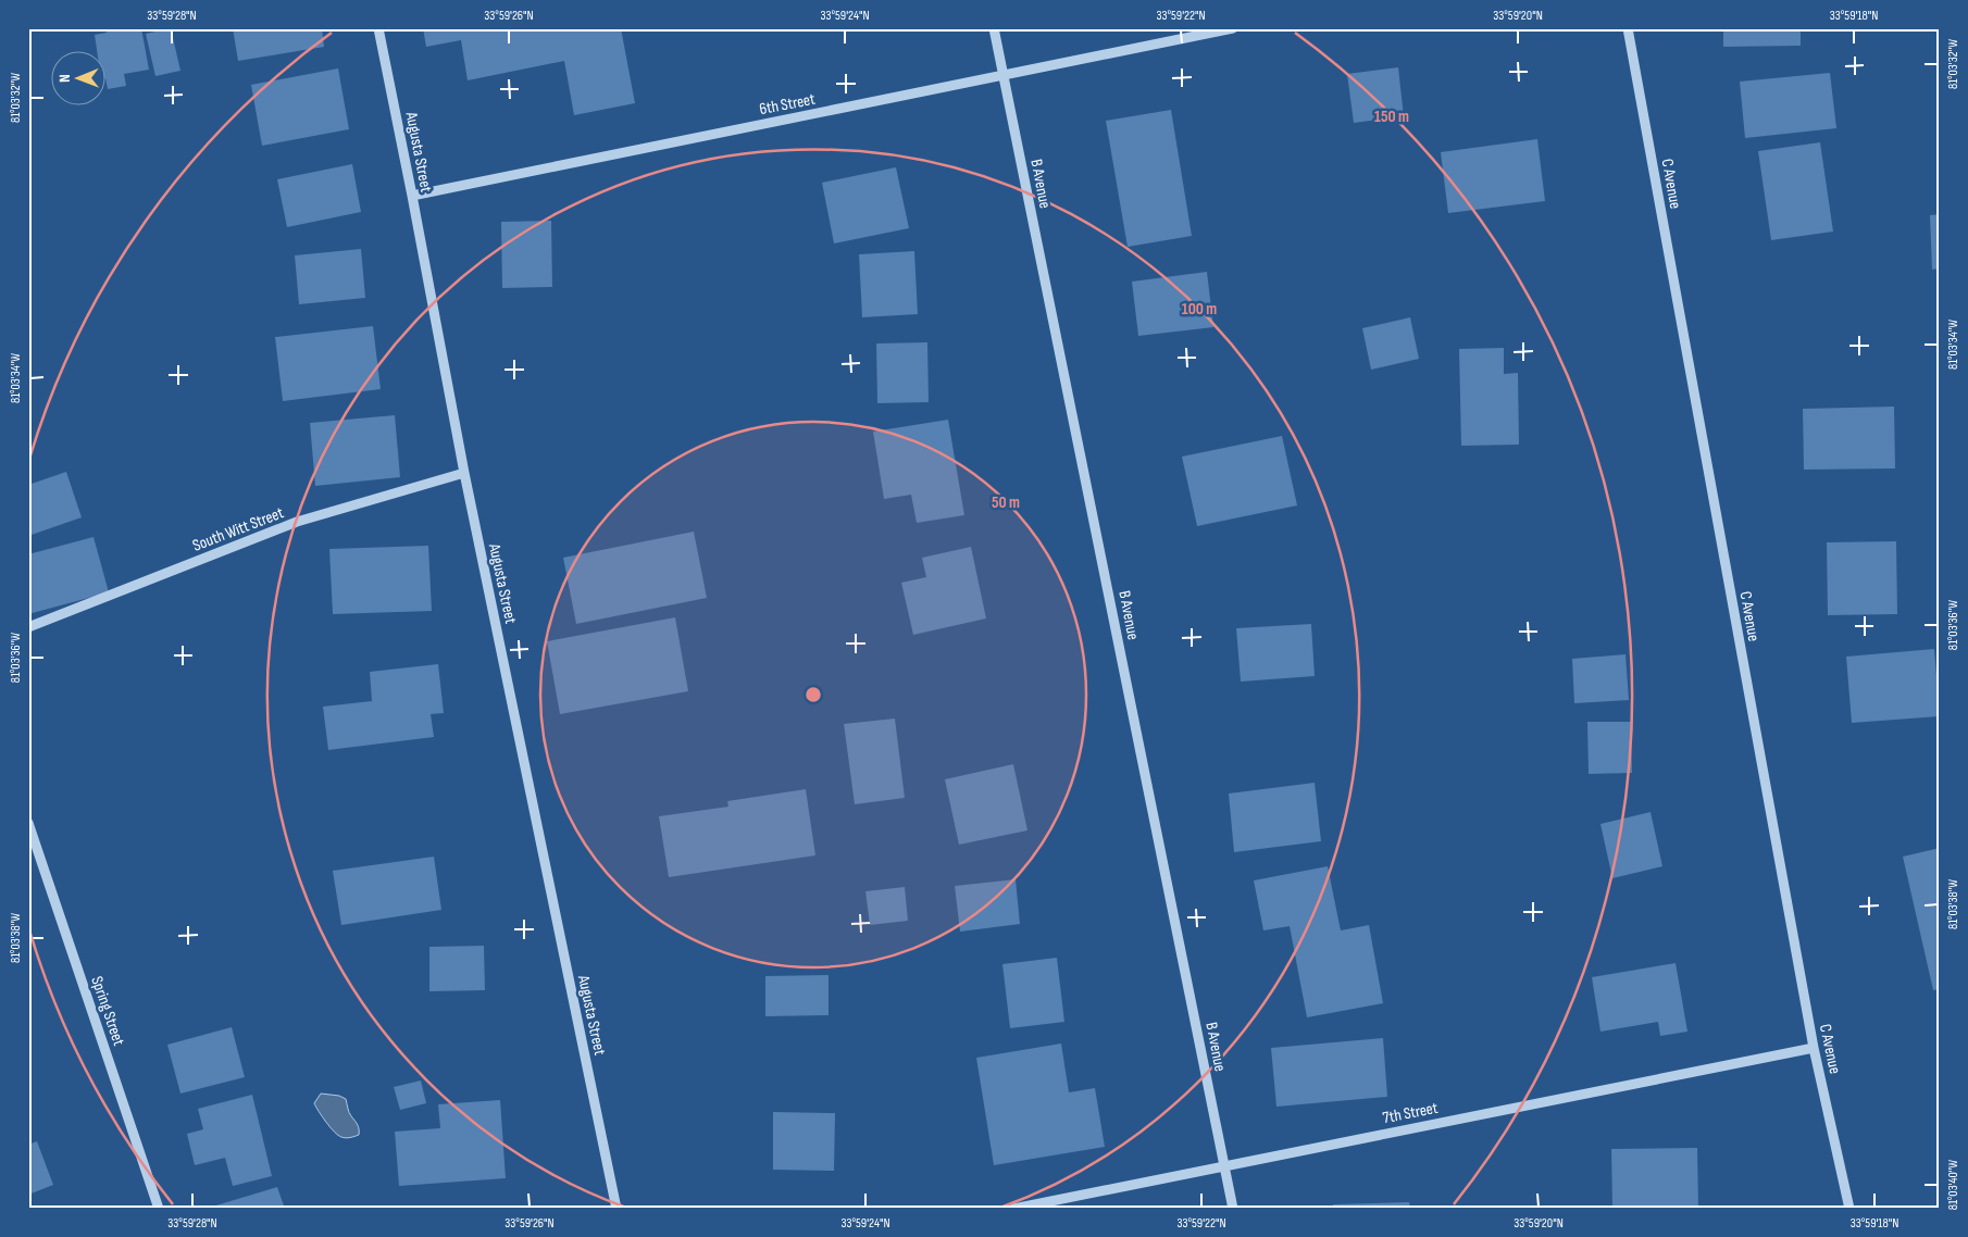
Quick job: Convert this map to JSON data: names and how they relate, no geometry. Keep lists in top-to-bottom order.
{
  "streets": {
    "street": [
      "6th Street",
      "Augusta Street",
      "B Avenue",
      "C Avenue",
      "South Witt Street",
      "Spring Street",
      "7th Street"
    ]
  },
  "crossings": [
    ["6th Street", "Augusta Street"],
    ["6th Street", "B Avenue"],
    ["Augusta Street", "South Witt Street"],
    ["B Avenue", "7th Street"],
    ["C Avenue", "7th Street"]
  ],
  "north": "left",
  "coordinates": [
    "33°59'28\"N",
    "33°59'26\"N",
    "33°59'24\"N",
    "33°59'22\"N",
    "33°59'20\"N",
    "33°59'18\"N",
    "81°03'32\"W",
    "81°03'34\"W",
    "81°03'36\"W",
    "81°03'38\"W",
    "81°03'40\"W"
  ],
  "rings": ["150 m", "100 m", "50 m"]
}
